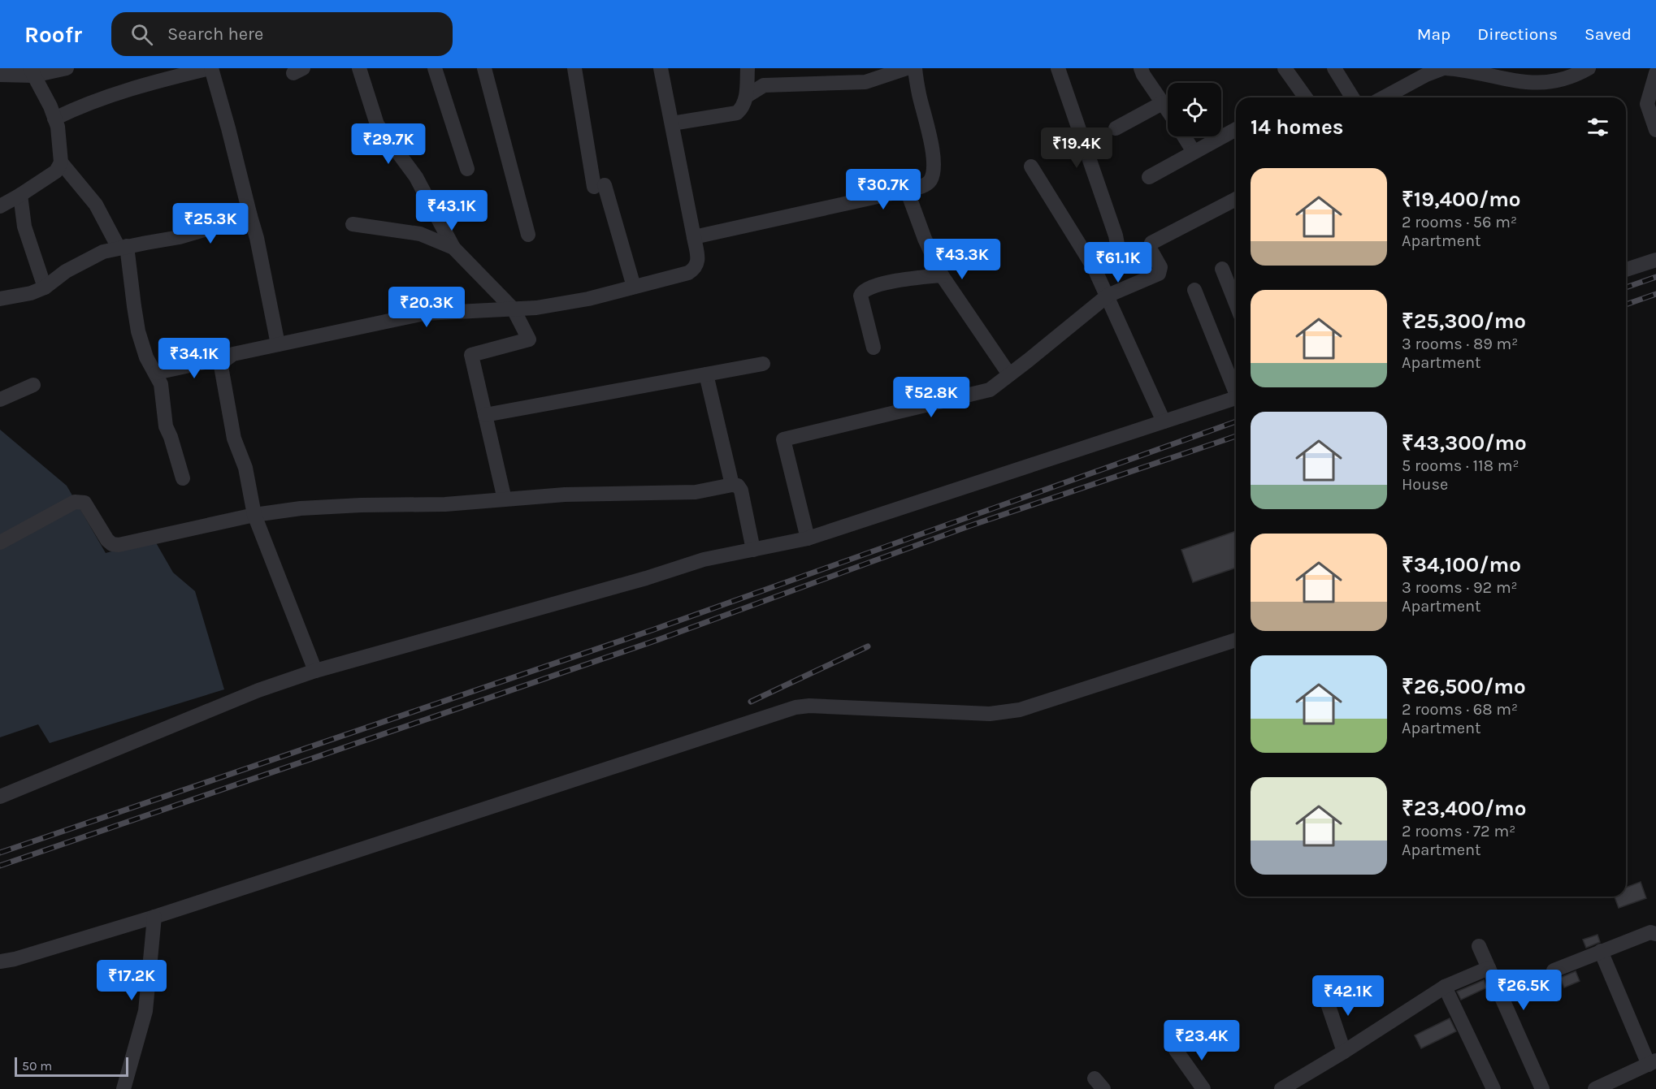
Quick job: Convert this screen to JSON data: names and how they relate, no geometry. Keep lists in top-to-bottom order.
{
  "scale_bar": "50 m",
  "page": {
    "header": "Roofr",
    "search": "Search here",
    "nav": ["Map", "Directions", "Saved"],
    "heading": "14 homes",
    "price": [
      "₹29.7K",
      "₹19.4K",
      "₹30.7K",
      "₹43.1K",
      "₹25.3K",
      "₹43.3K",
      "₹61.1K",
      "₹20.3K",
      "₹34.1K",
      "₹52.8K",
      "₹17.2K",
      "₹26.5K",
      "₹42.1K",
      "₹23.4K"
    ],
    "list": [
      {
        "name": "₹19,400/mo",
        "note": "2 rooms · 56 m² · Apartment"
      },
      {
        "name": "₹25,300/mo",
        "note": "3 rooms · 89 m² · Apartment"
      },
      {
        "name": "₹43,300/mo",
        "note": "5 rooms · 118 m² · House"
      },
      {
        "name": "₹34,100/mo",
        "note": "3 rooms · 92 m² · Apartment"
      },
      {
        "name": "₹26,500/mo",
        "note": "2 rooms · 68 m² · Apartment"
      },
      {
        "name": "₹23,400/mo",
        "note": "2 rooms · 72 m² · Apartment"
      }
    ],
    "scale": "50 m"
  }
}
